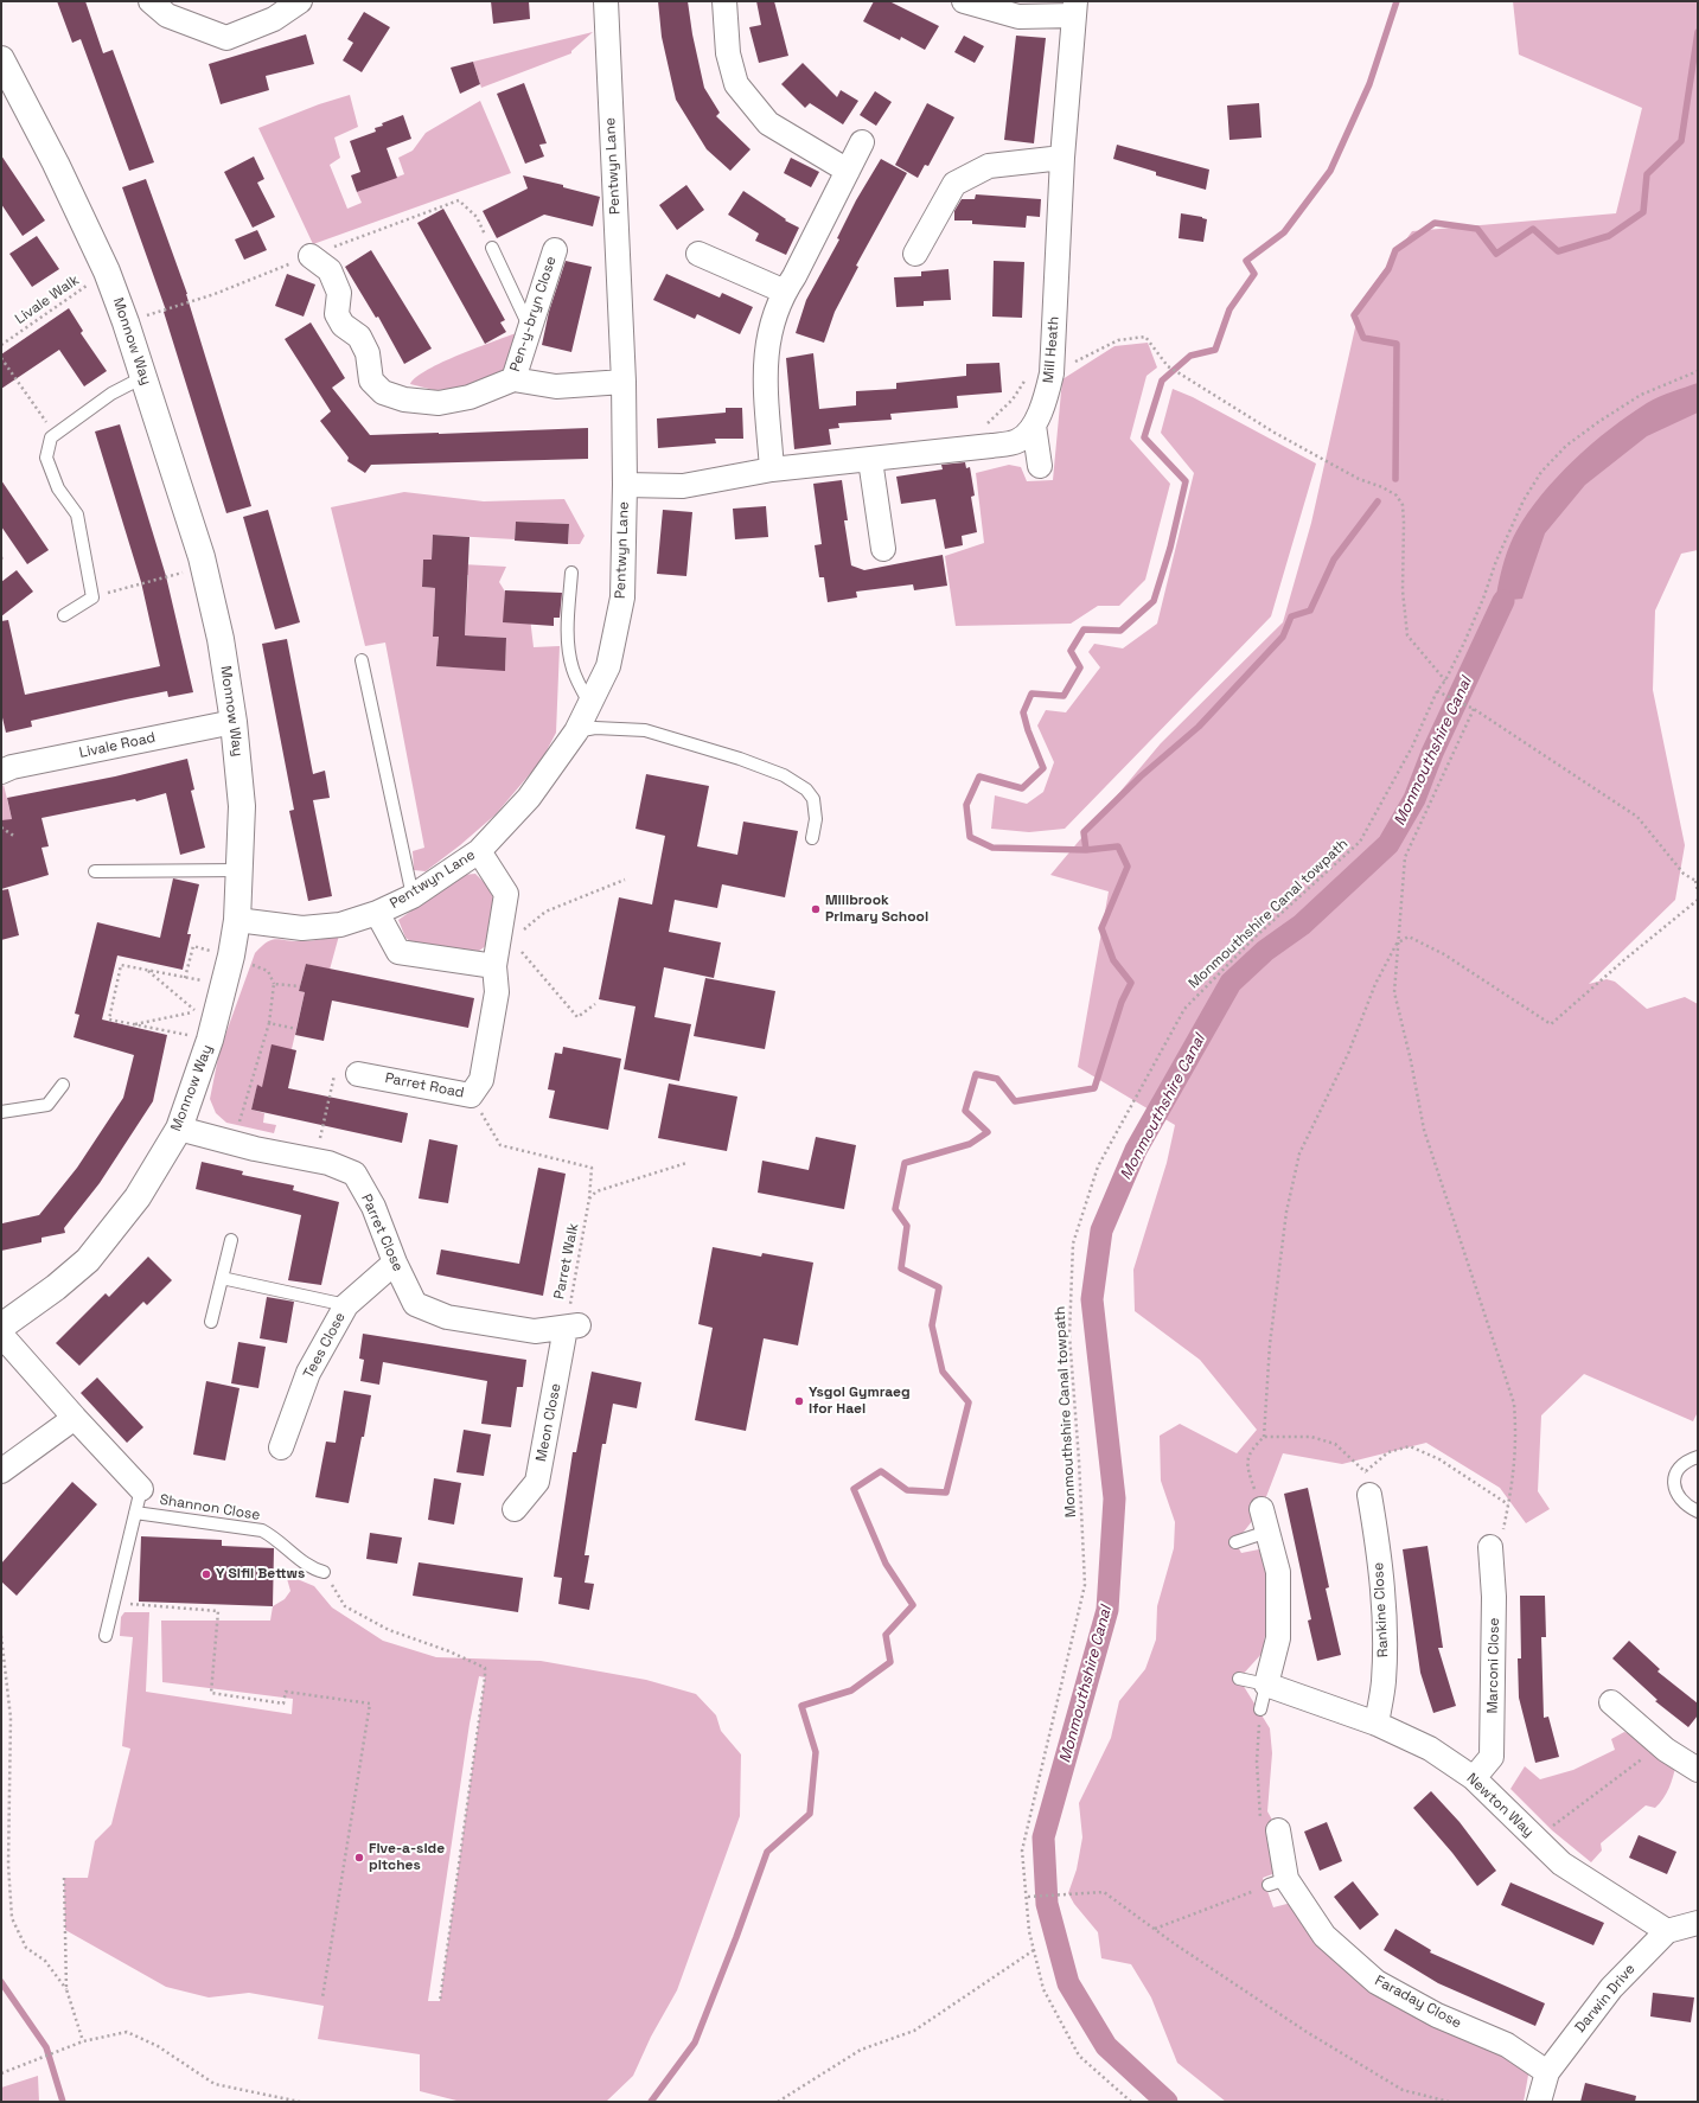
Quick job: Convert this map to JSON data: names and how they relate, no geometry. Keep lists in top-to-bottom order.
{
  "streets": {
    "street": [
      "Pentwyn Lane",
      "Pen-y-bryn Close",
      "Monnow Way",
      "Mill Heath",
      "Livale Road",
      "Parret Road",
      "Parret Close",
      "Tees Close",
      "Meon Close",
      "Rankine Close",
      "Marconi Close",
      "Newton Way",
      "Darwin Drive",
      "Faraday Close"
    ],
    "lane": ["Shannon Close"],
    "path": ["Livale Walk", "Monmouthshire Canal towpath", "Parret Walk"]
  },
  "crossings": [
    ["Pentwyn Lane", "Pen-y-bryn Close"],
    ["Pentwyn Lane", "Monnow Way"],
    ["Pentwyn Lane", "Mill Heath"],
    ["Pentwyn Lane", "Parret Road"],
    ["Livale Walk", "Monnow Way"],
    ["Monnow Way", "Livale Road"],
    ["Monnow Way", "Parret Close"],
    ["Parret Road", "Parret Walk"],
    ["Parret Close", "Parret Walk"],
    ["Parret Close", "Tees Close"],
    ["Parret Close", "Meon Close"],
    ["Parret Walk", "Meon Close"],
    ["Rankine Close", "Newton Way"],
    ["Marconi Close", "Newton Way"],
    ["Newton Way", "Darwin Drive"],
    ["Darwin Drive", "Faraday Close"]
  ],
  "water": ["Monmouthshire Canal"],
  "places": [
    "Millbrook Primary School",
    "Ysgol Gymraeg Ifor Hael",
    "Y Sifil Bettws",
    "Five-a-side pitches"
  ]
}
